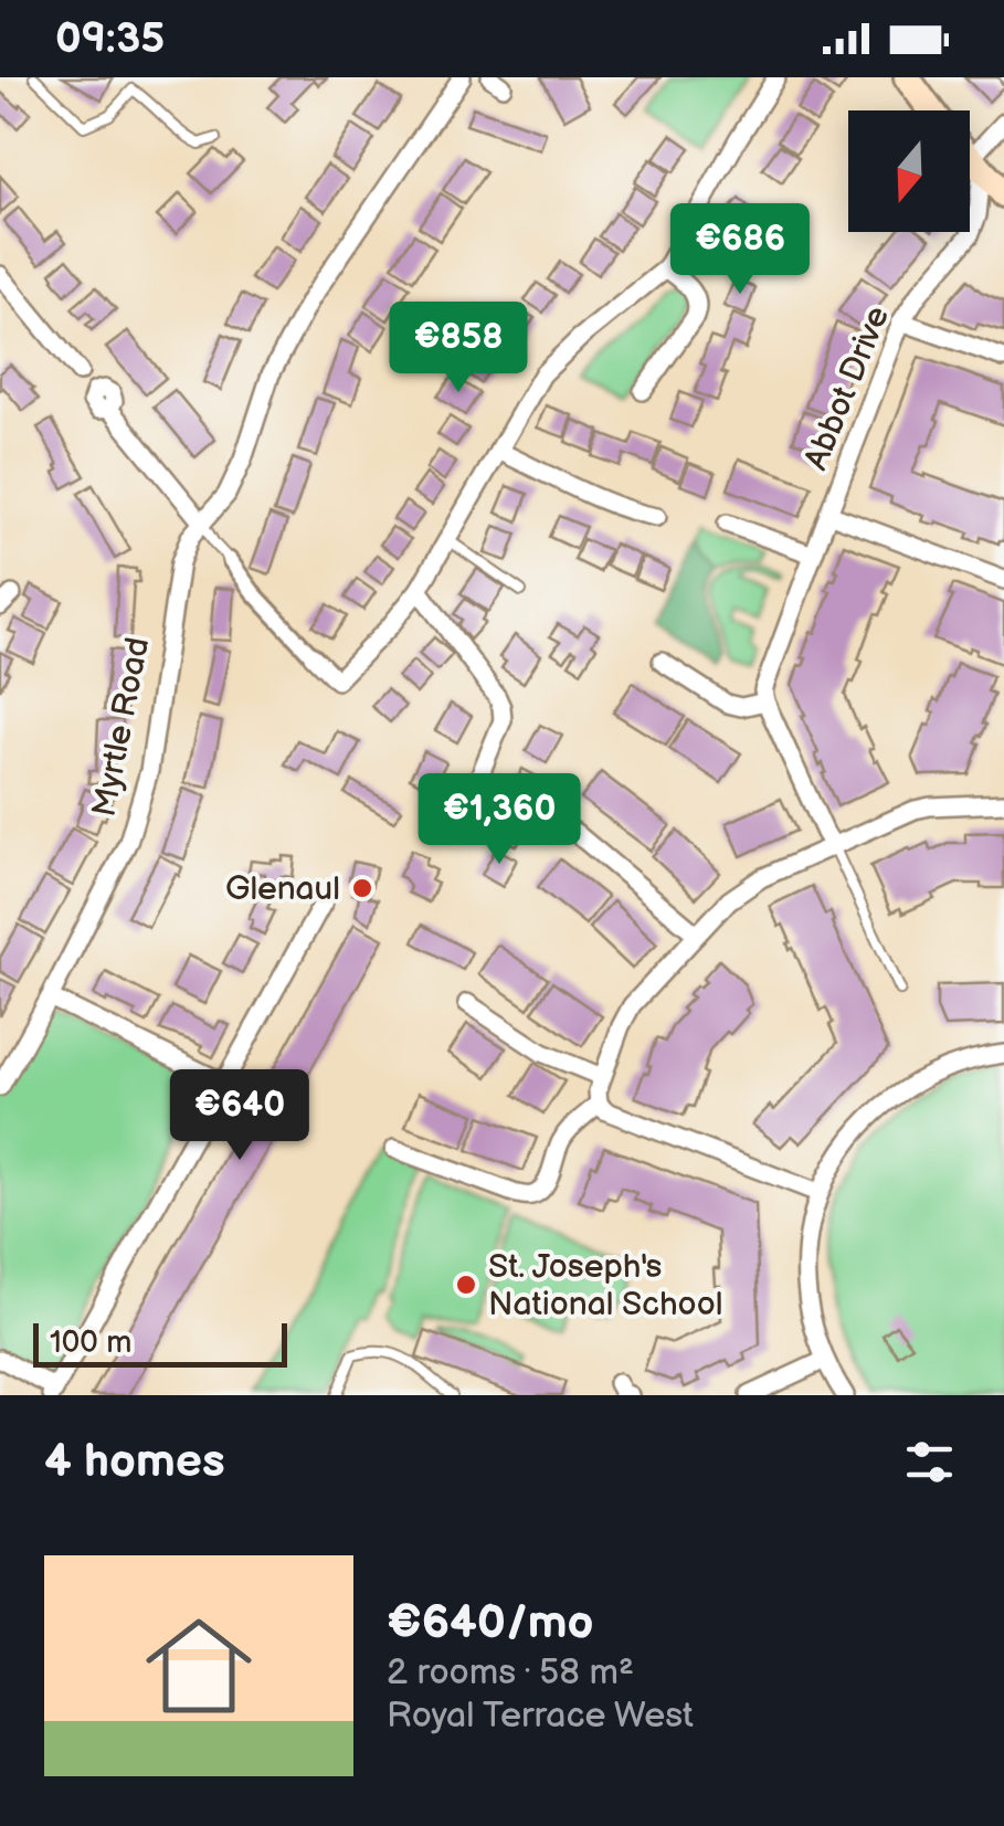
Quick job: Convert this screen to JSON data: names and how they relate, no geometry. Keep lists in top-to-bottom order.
{
  "streets": {
    "street": ["Abbot Drive", "Myrtle Road"]
  },
  "places": ["Glenaul", "St. Joseph's National School"],
  "scale_bar": "100 m",
  "north": "bottom",
  "page": {
    "status": "09:35",
    "price": [
      "€686",
      "€858",
      "€1,360",
      "€640"
    ],
    "scale": "100 m",
    "heading": "4 homes",
    "list": [
      {
        "name": "€640/mo",
        "note": "2 rooms · 58 m² · Royal Terrace West"
      }
    ]
  }
}
